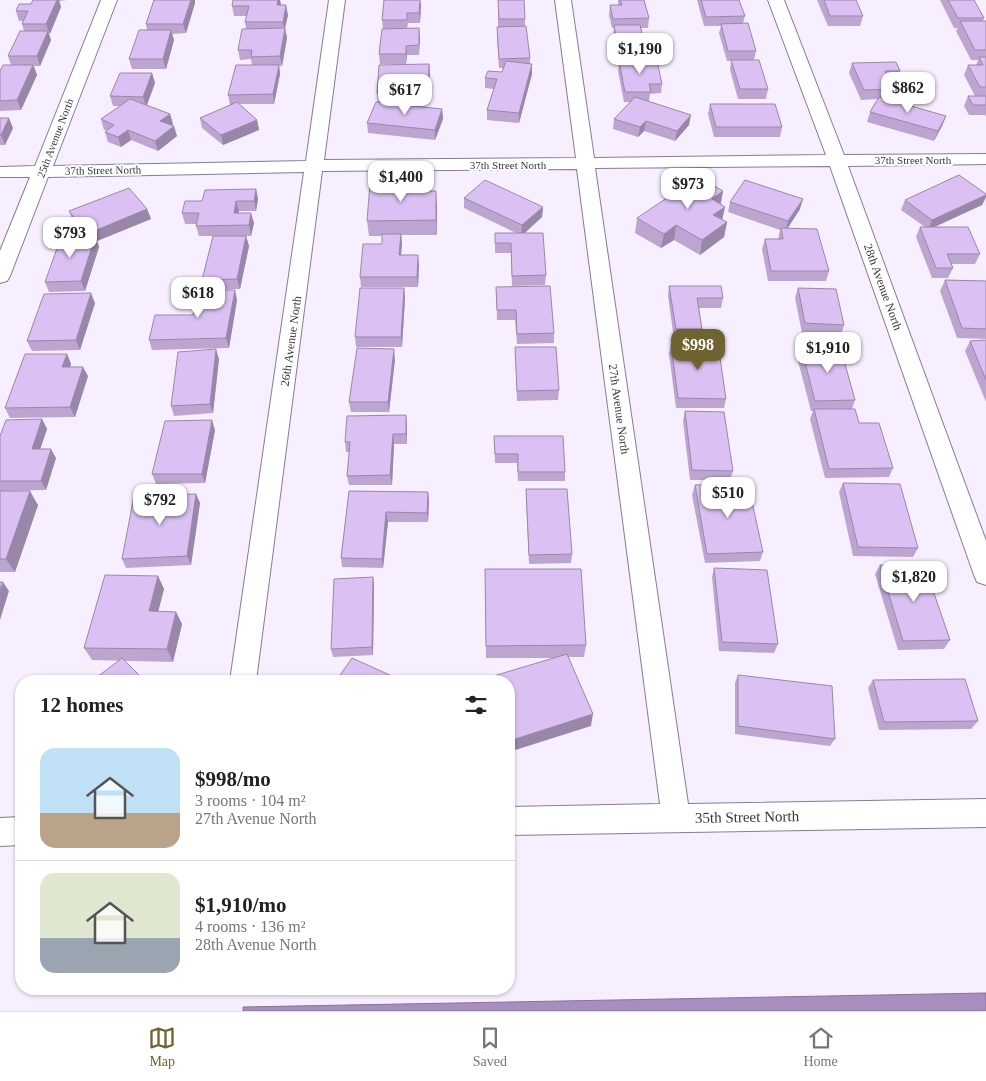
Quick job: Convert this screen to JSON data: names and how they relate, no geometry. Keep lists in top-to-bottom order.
{
  "streets": {
    "street": [
      "25th Avenue North",
      "37th Street North",
      "28th Avenue North",
      "26th Avenue North",
      "27th Avenue North",
      "35th Street North"
    ]
  },
  "crossings": [
    ["25th Avenue North", "37th Street North"],
    ["37th Street North", "28th Avenue North"],
    ["37th Street North", "26th Avenue North"],
    ["37th Street North", "27th Avenue North"],
    ["27th Avenue North", "35th Street North"]
  ],
  "page": {
    "price": [
      "$1,190",
      "$862",
      "$617",
      "$1,400",
      "$973",
      "$793",
      "$618",
      "$998",
      "$1,910",
      "$510",
      "$792",
      "$1,820"
    ],
    "heading": "12 homes",
    "list": [
      {
        "name": "$998/mo",
        "note": "3 rooms · 104 m² · 27th Avenue North"
      },
      {
        "name": "$1,910/mo",
        "note": "4 rooms · 136 m² · 28th Avenue North"
      }
    ],
    "tabs": ["Map", "Saved", "Home"]
  }
}
